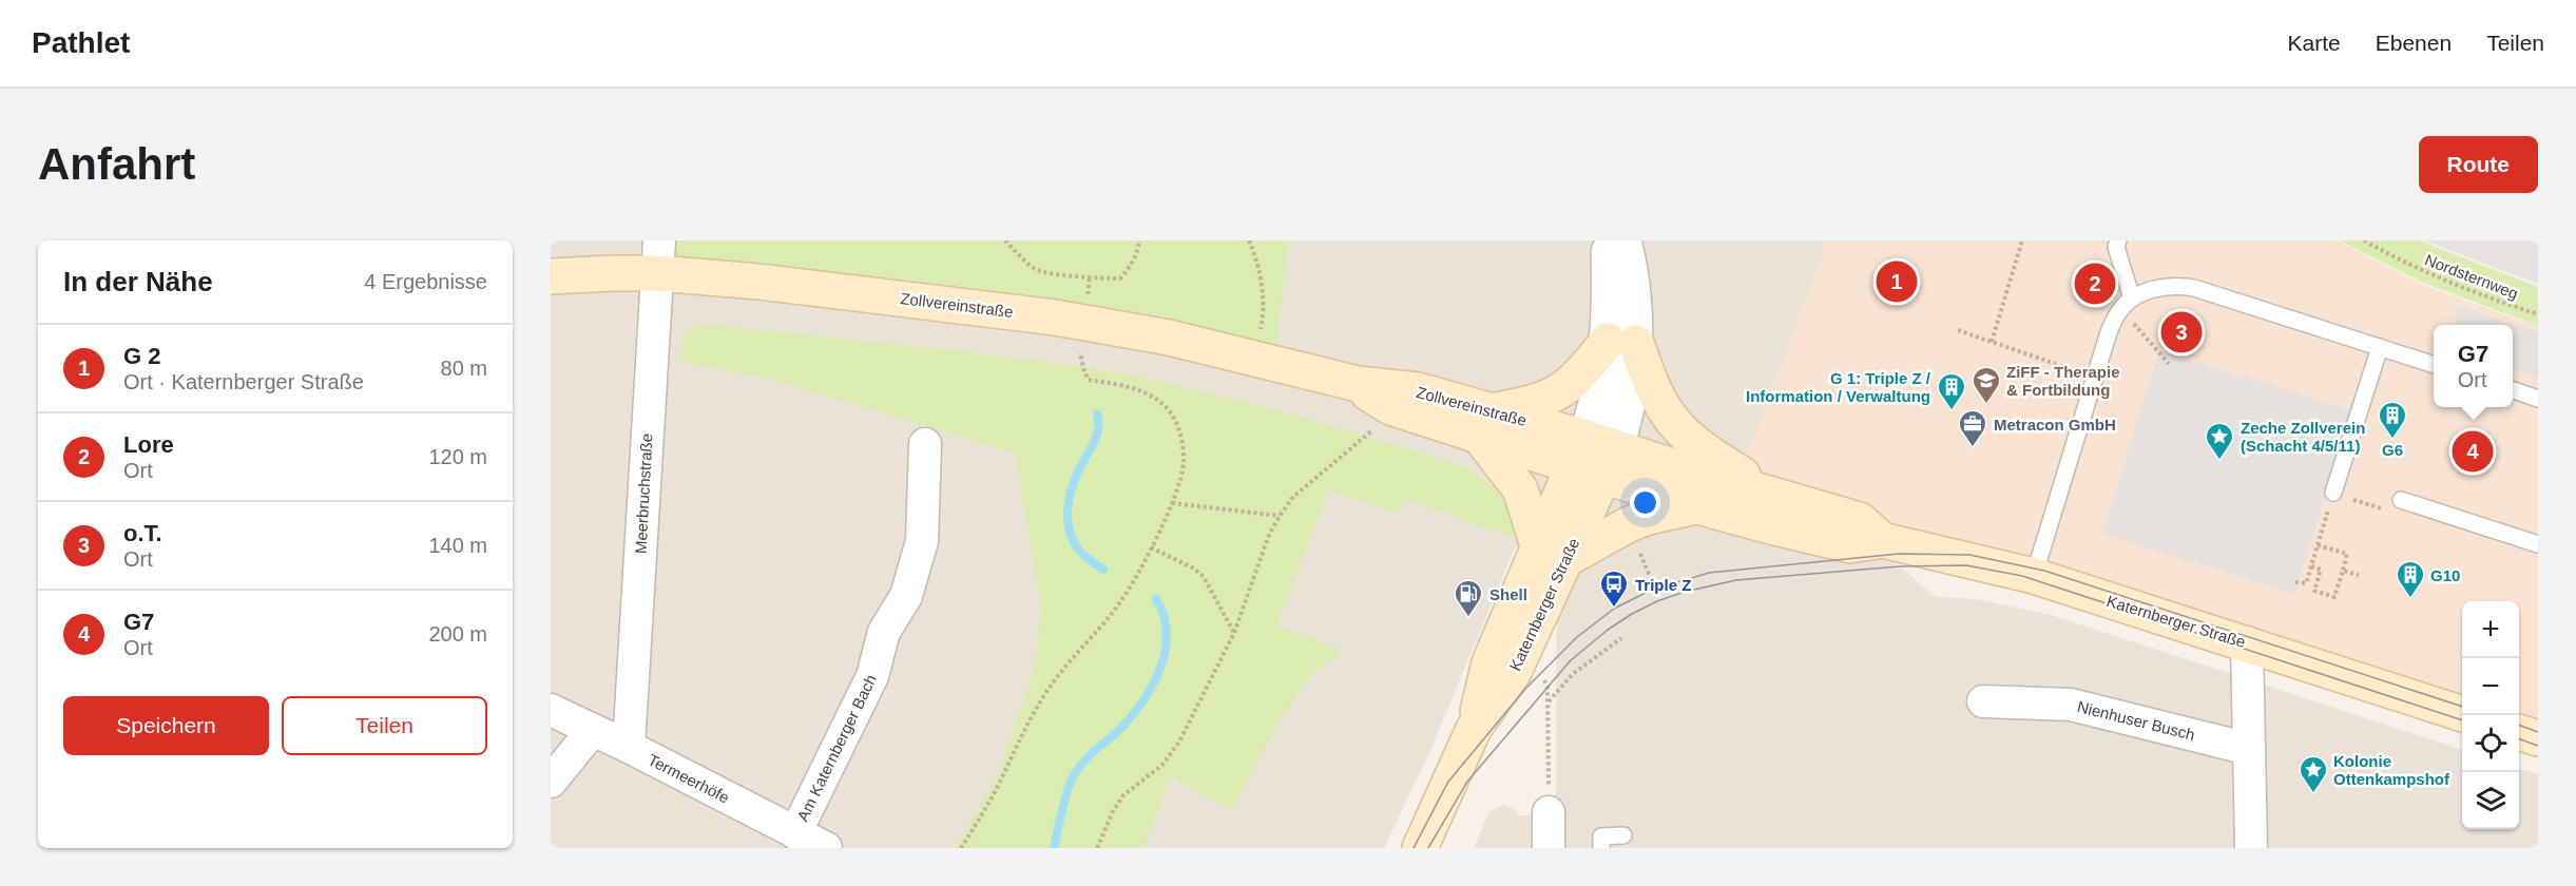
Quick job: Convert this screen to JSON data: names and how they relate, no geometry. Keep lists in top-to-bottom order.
{
  "streets": {
    "main road": ["Zollvereinstraße", "Katernberger Straße"],
    "street": [
      "Meerbruchstraße",
      "Nienhuser Busch",
      "Am Katernberger Bach",
      "Termeerhöfe"
    ],
    "path": ["Nordsternweg"]
  },
  "crossings": [
    ["Zollvereinstraße", "Meerbruchstraße"],
    ["Zollvereinstraße", "Katernberger Straße"],
    ["Meerbruchstraße", "Termeerhöfe"],
    ["Am Katernberger Bach", "Termeerhöfe"]
  ],
  "places": {
    "school or university": ["ZiFF - Therapie & Fortbildung"],
    "building": ["G 1: Triple Z / Information / Verwaltung", "G6", "G10"],
    "office": ["Metracon GmbH"],
    "place": ["Zeche Zollverein (Schacht 4/5/11)", "Kolonie Ottenkampshof"],
    "bus stop": ["Triple Z"],
    "fuel station": ["Shell"]
  },
  "page": {
    "header": "Pathlet",
    "nav": ["Karte", "Ebenen", "Teilen"],
    "buttons": [
      "Route",
      ["Speichern", "Teilen"]
    ],
    "title": "Anfahrt",
    "heading": ["In der Nähe", "4 Ergebnisse"],
    "pins": [
      "1",
      "2",
      "3",
      "4"
    ],
    "list": [
      {
        "mark": "1",
        "name": "G 2",
        "note": "Ort · Katernberger Straße",
        "value": "80 m"
      },
      {
        "mark": "2",
        "name": "Lore",
        "note": "Ort",
        "value": "120 m"
      },
      {
        "mark": "3",
        "name": "o.T.",
        "note": "Ort",
        "value": "140 m"
      },
      {
        "mark": "4",
        "name": "G7",
        "note": "Ort",
        "value": "200 m"
      }
    ],
    "popup": ["G7", "Ort"],
    "map_buttons": ["+", "−"]
  }
}
